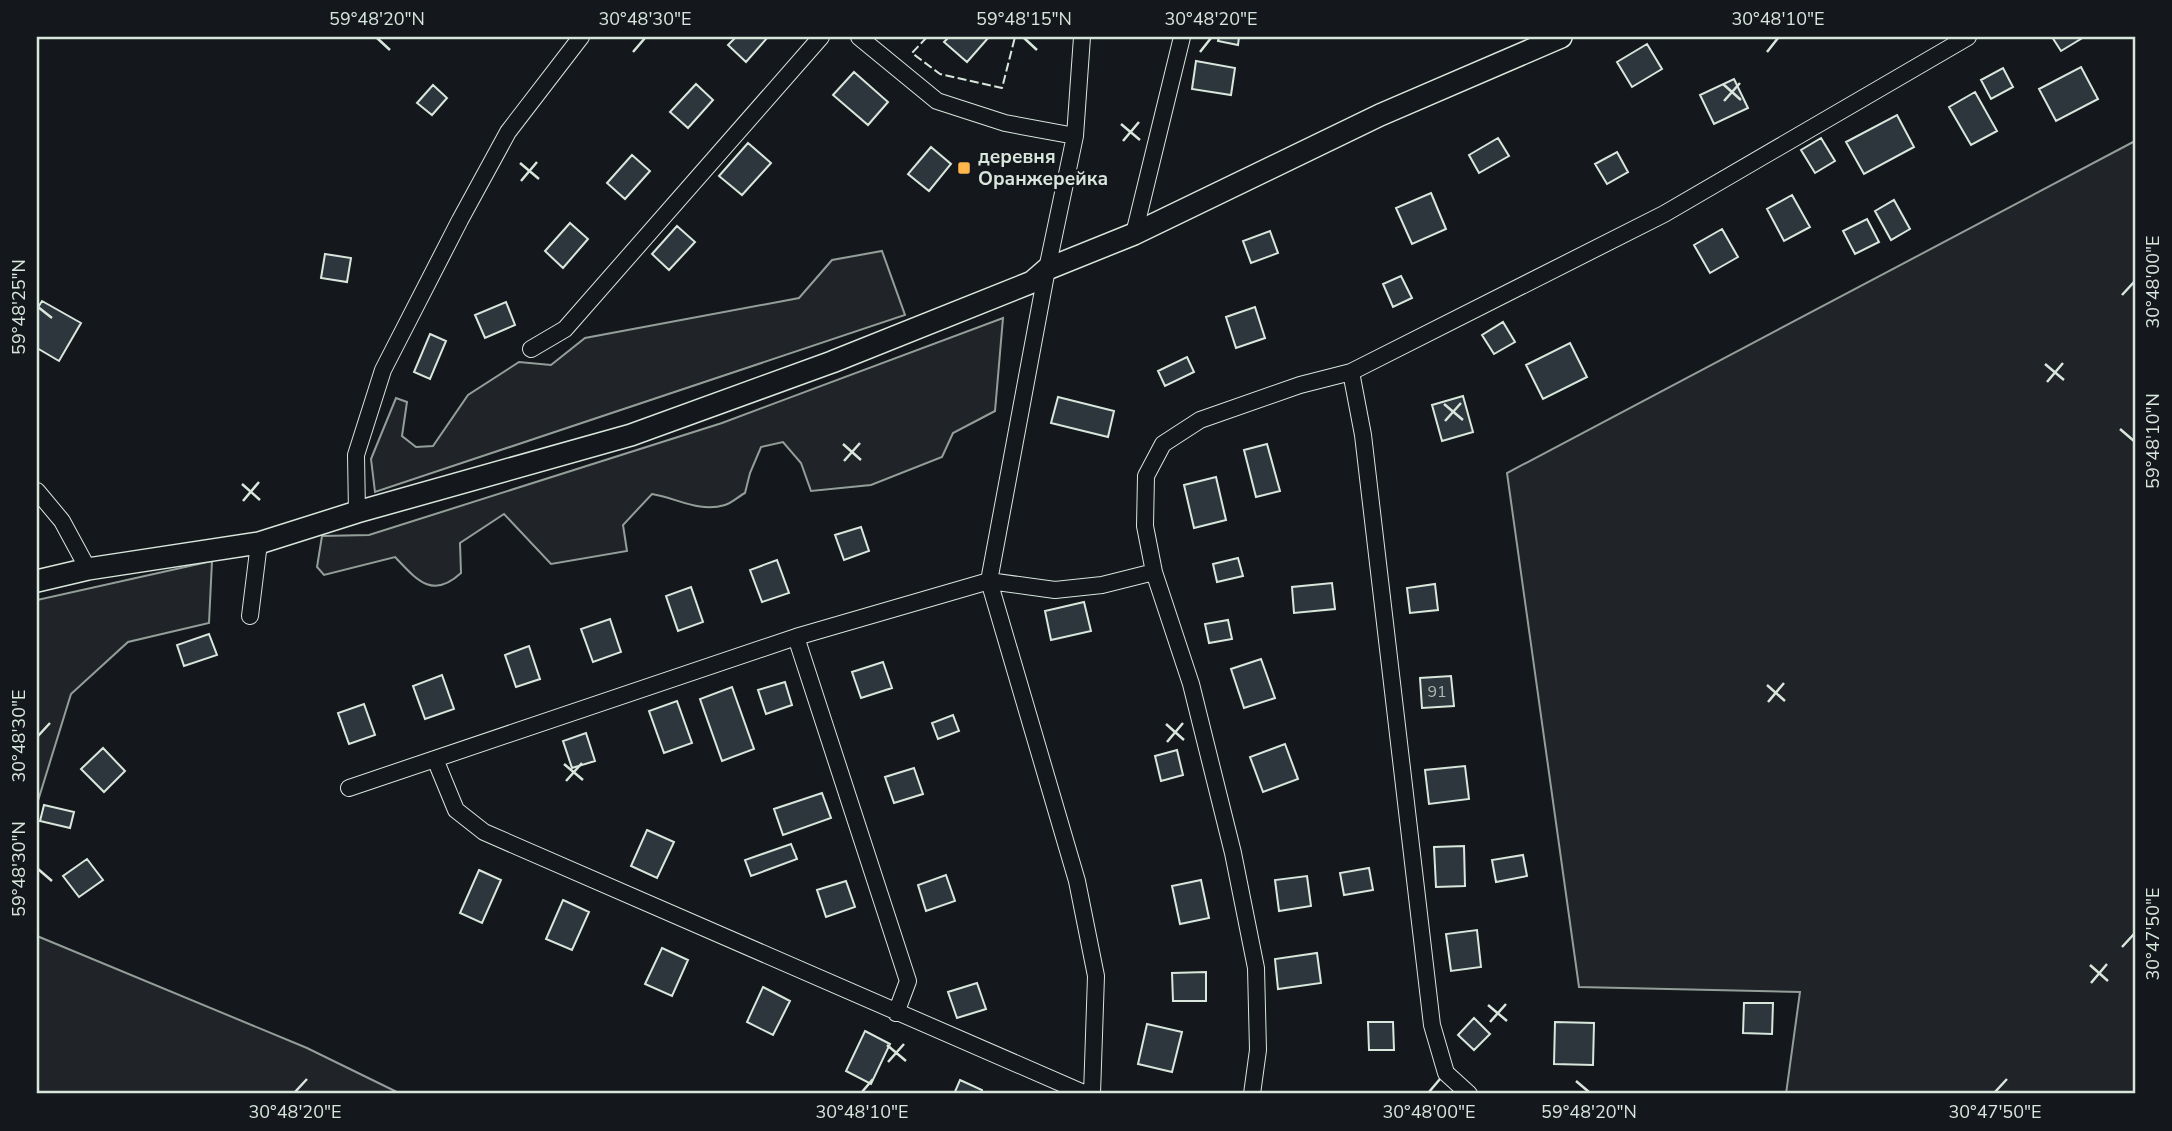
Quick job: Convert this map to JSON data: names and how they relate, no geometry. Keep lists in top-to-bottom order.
{
  "places": {
    "transit": ["деревня Оранжерейка"]
  },
  "house_numbers": ["91"],
  "coordinates": [
    "59°48'20\"N",
    "30°48'30\"E",
    "59°48'15\"N",
    "30°48'20\"E",
    "30°48'10\"E",
    "30°48'00\"E",
    "59°48'25\"N",
    "59°48'10\"N",
    "59°48'30\"N",
    "30°47'50\"E"
  ]
}
